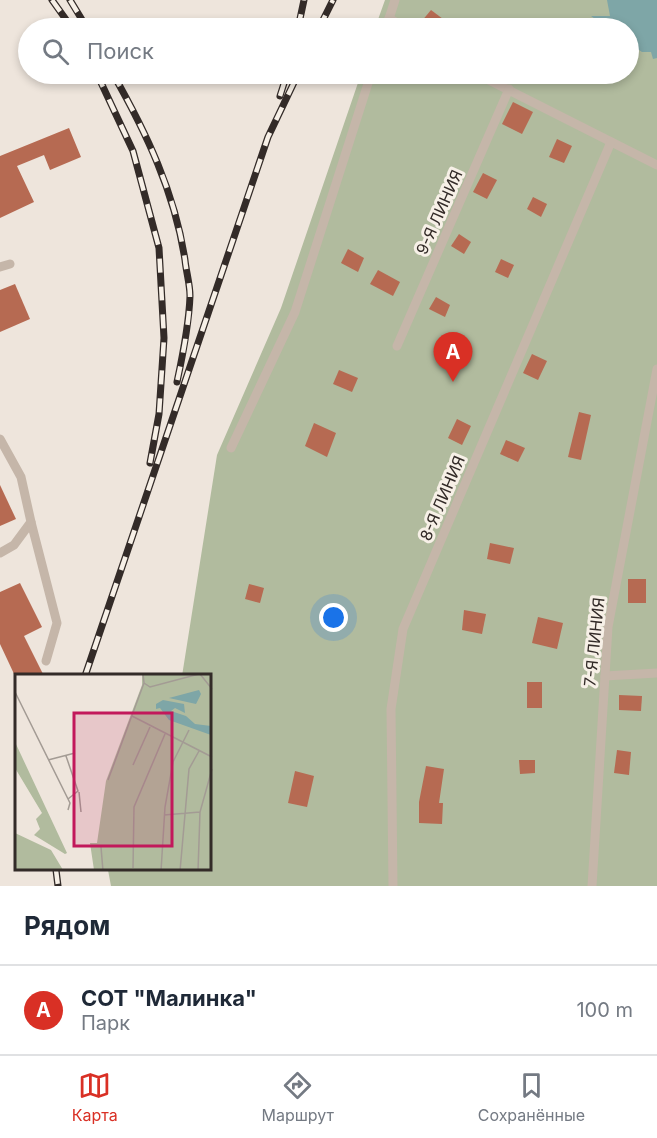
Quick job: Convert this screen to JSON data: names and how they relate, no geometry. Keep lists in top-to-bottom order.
{
  "streets": {
    "lane": ["9-Я ЛИНИЯ", "8-Я ЛИНИЯ", "7-Я ЛИНИЯ"]
  },
  "page": {
    "search": "Поиск",
    "pins": "A",
    "heading": "Рядом",
    "list": [
      {
        "mark": "A",
        "name": "СОТ \"Малинка\"",
        "note": "Парк",
        "value": "100 m"
      }
    ],
    "nav": ["Карта", "Маршрут", "Сохранённые"]
  }
}
